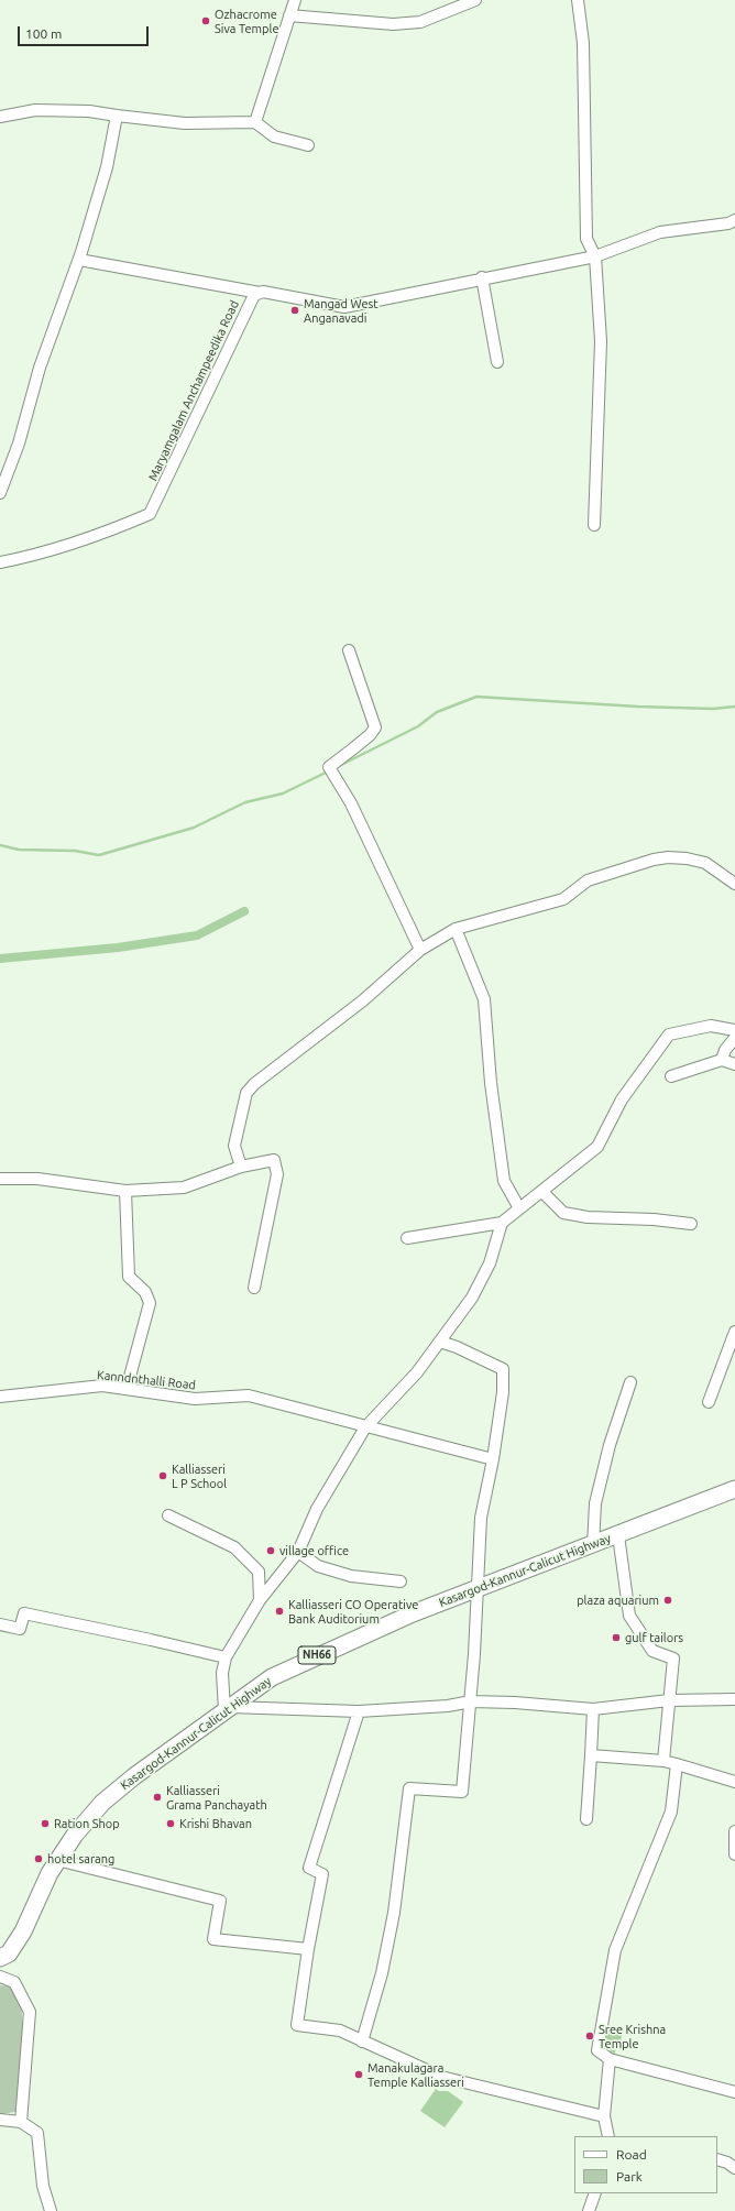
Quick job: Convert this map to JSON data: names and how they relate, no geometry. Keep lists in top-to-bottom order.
{
  "streets": {
    "highway": ["Kasargod-Kannur-Calicut Highway", "NH66"],
    "street": ["Maryamgalam Anchampeedika Road", "Kanndnthalli Road"]
  },
  "places": [
    "Ozhacrome Siva Temple",
    "Mangad West Anganavadi",
    "Kalliasseri L P School",
    "village office",
    "plaza aquarium",
    "Kalliasseri CO Operative Bank Auditorium",
    "gulf tailors",
    "Kalliasseri Grama Panchayath",
    "Ration Shop",
    "Krishi Bhavan",
    "hotel sarang",
    "Sree Krishna Temple",
    "Manakulagara Temple Kalliasseri"
  ],
  "legend": ["Road", "Park"],
  "scale_bar": "100 m"
}
